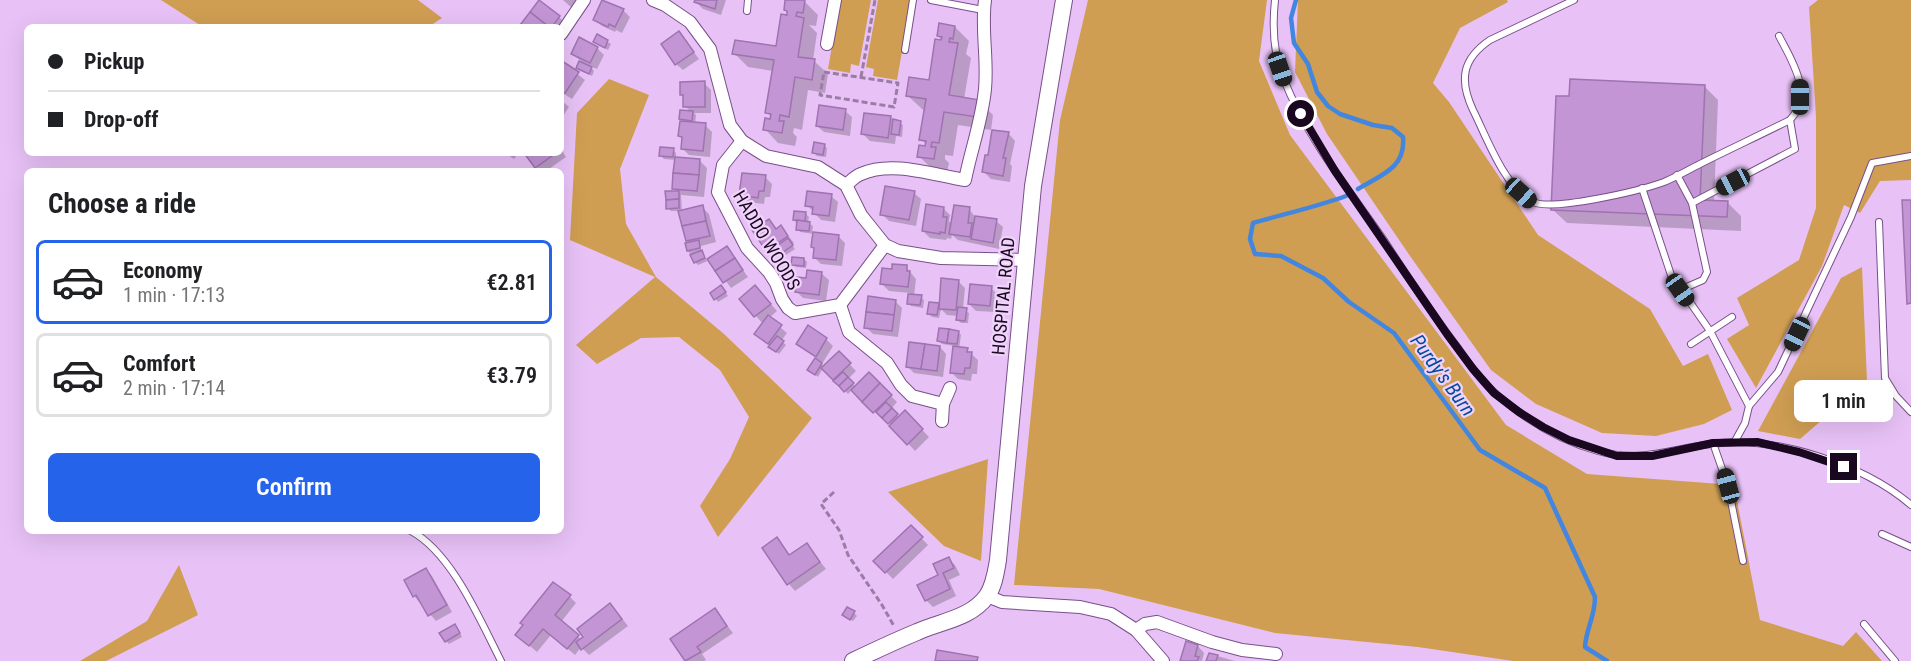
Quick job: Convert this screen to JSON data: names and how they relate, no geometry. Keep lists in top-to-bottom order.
{
  "streets": {
    "main road": ["HOSPITAL ROAD"],
    "street": ["HADDO WOODS"]
  },
  "water": ["Purdy's Burn"],
  "page": {
    "banner": ["Pickup", "Drop-off"],
    "heading": "Choose a ride",
    "list": [
      {
        "name": "Economy",
        "note": "1 min · 17:13",
        "value": "€2.81"
      },
      {
        "name": "Comfort",
        "note": "2 min · 17:14",
        "value": "€3.79"
      }
    ],
    "bubble": "1 min",
    "buttons": "Confirm"
  }
}
